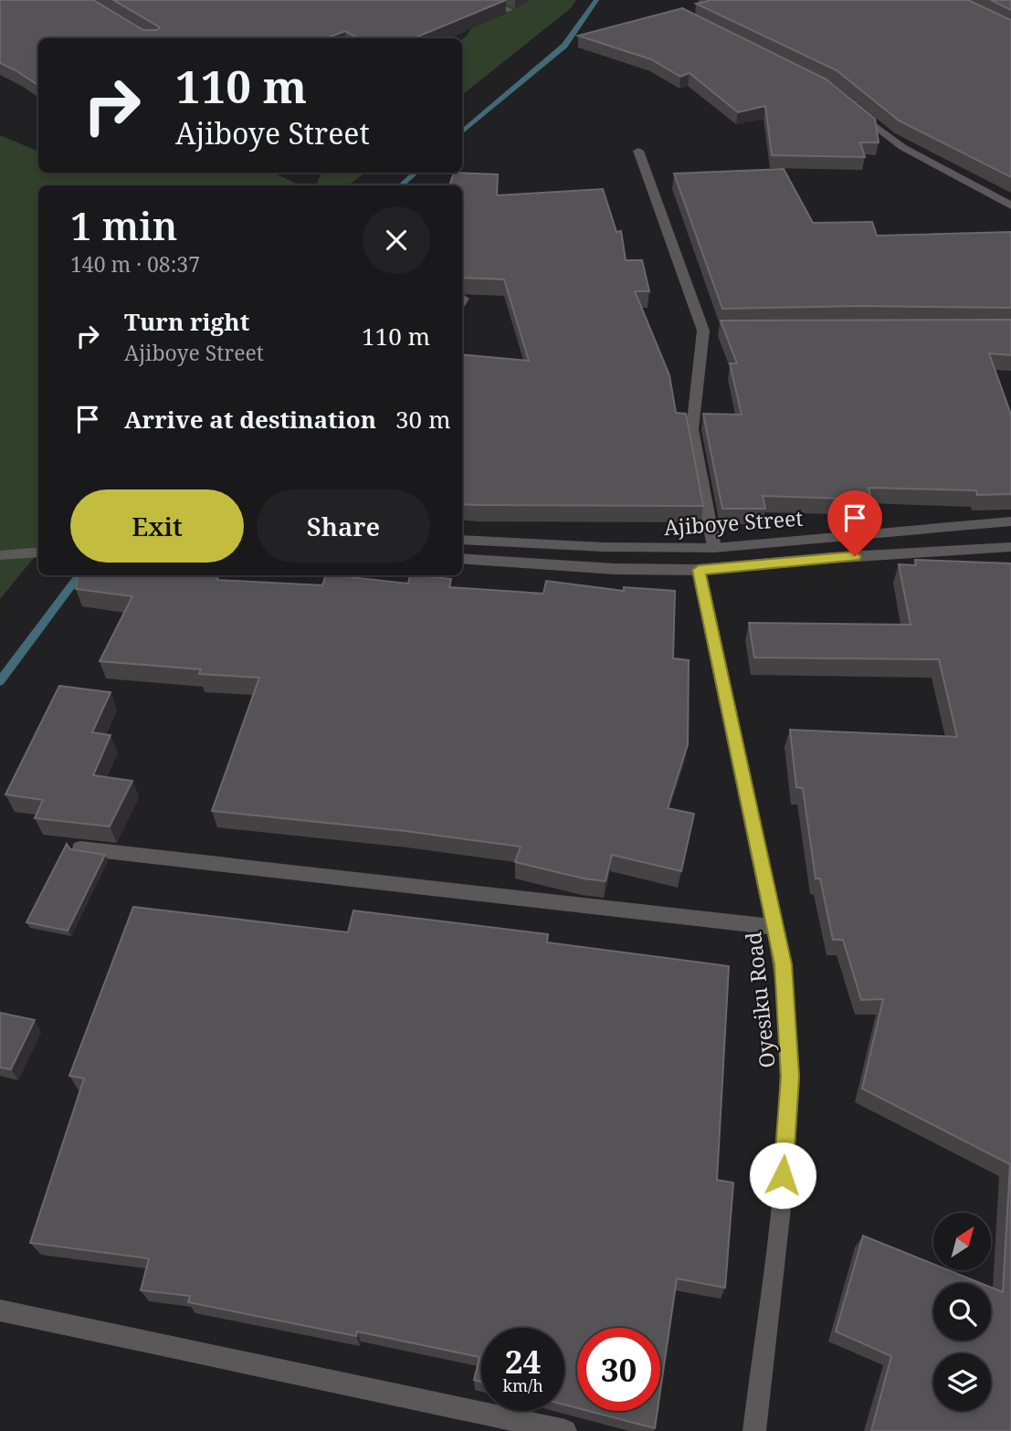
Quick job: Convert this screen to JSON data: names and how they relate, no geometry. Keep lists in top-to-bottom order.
{
  "streets": {
    "street": ["Ajiboye Street", "Oyesiku Road"]
  },
  "crossings": [
    ["Ajiboye Street", "Oyesiku Road"]
  ],
  "north": "top right",
  "page": {
    "turn": ["110 m", "Ajiboye Street"],
    "heading": ["1 min", "140 m · 08:37"],
    "list": [
      {
        "name": "Turn right",
        "note": "Ajiboye Street",
        "value": "110 m"
      },
      {
        "name": "Arrive at destination",
        "value": "30 m"
      }
    ],
    "buttons": ["Exit", "Share"],
    "speed": "24 km/h",
    "limit": "30"
  }
}
